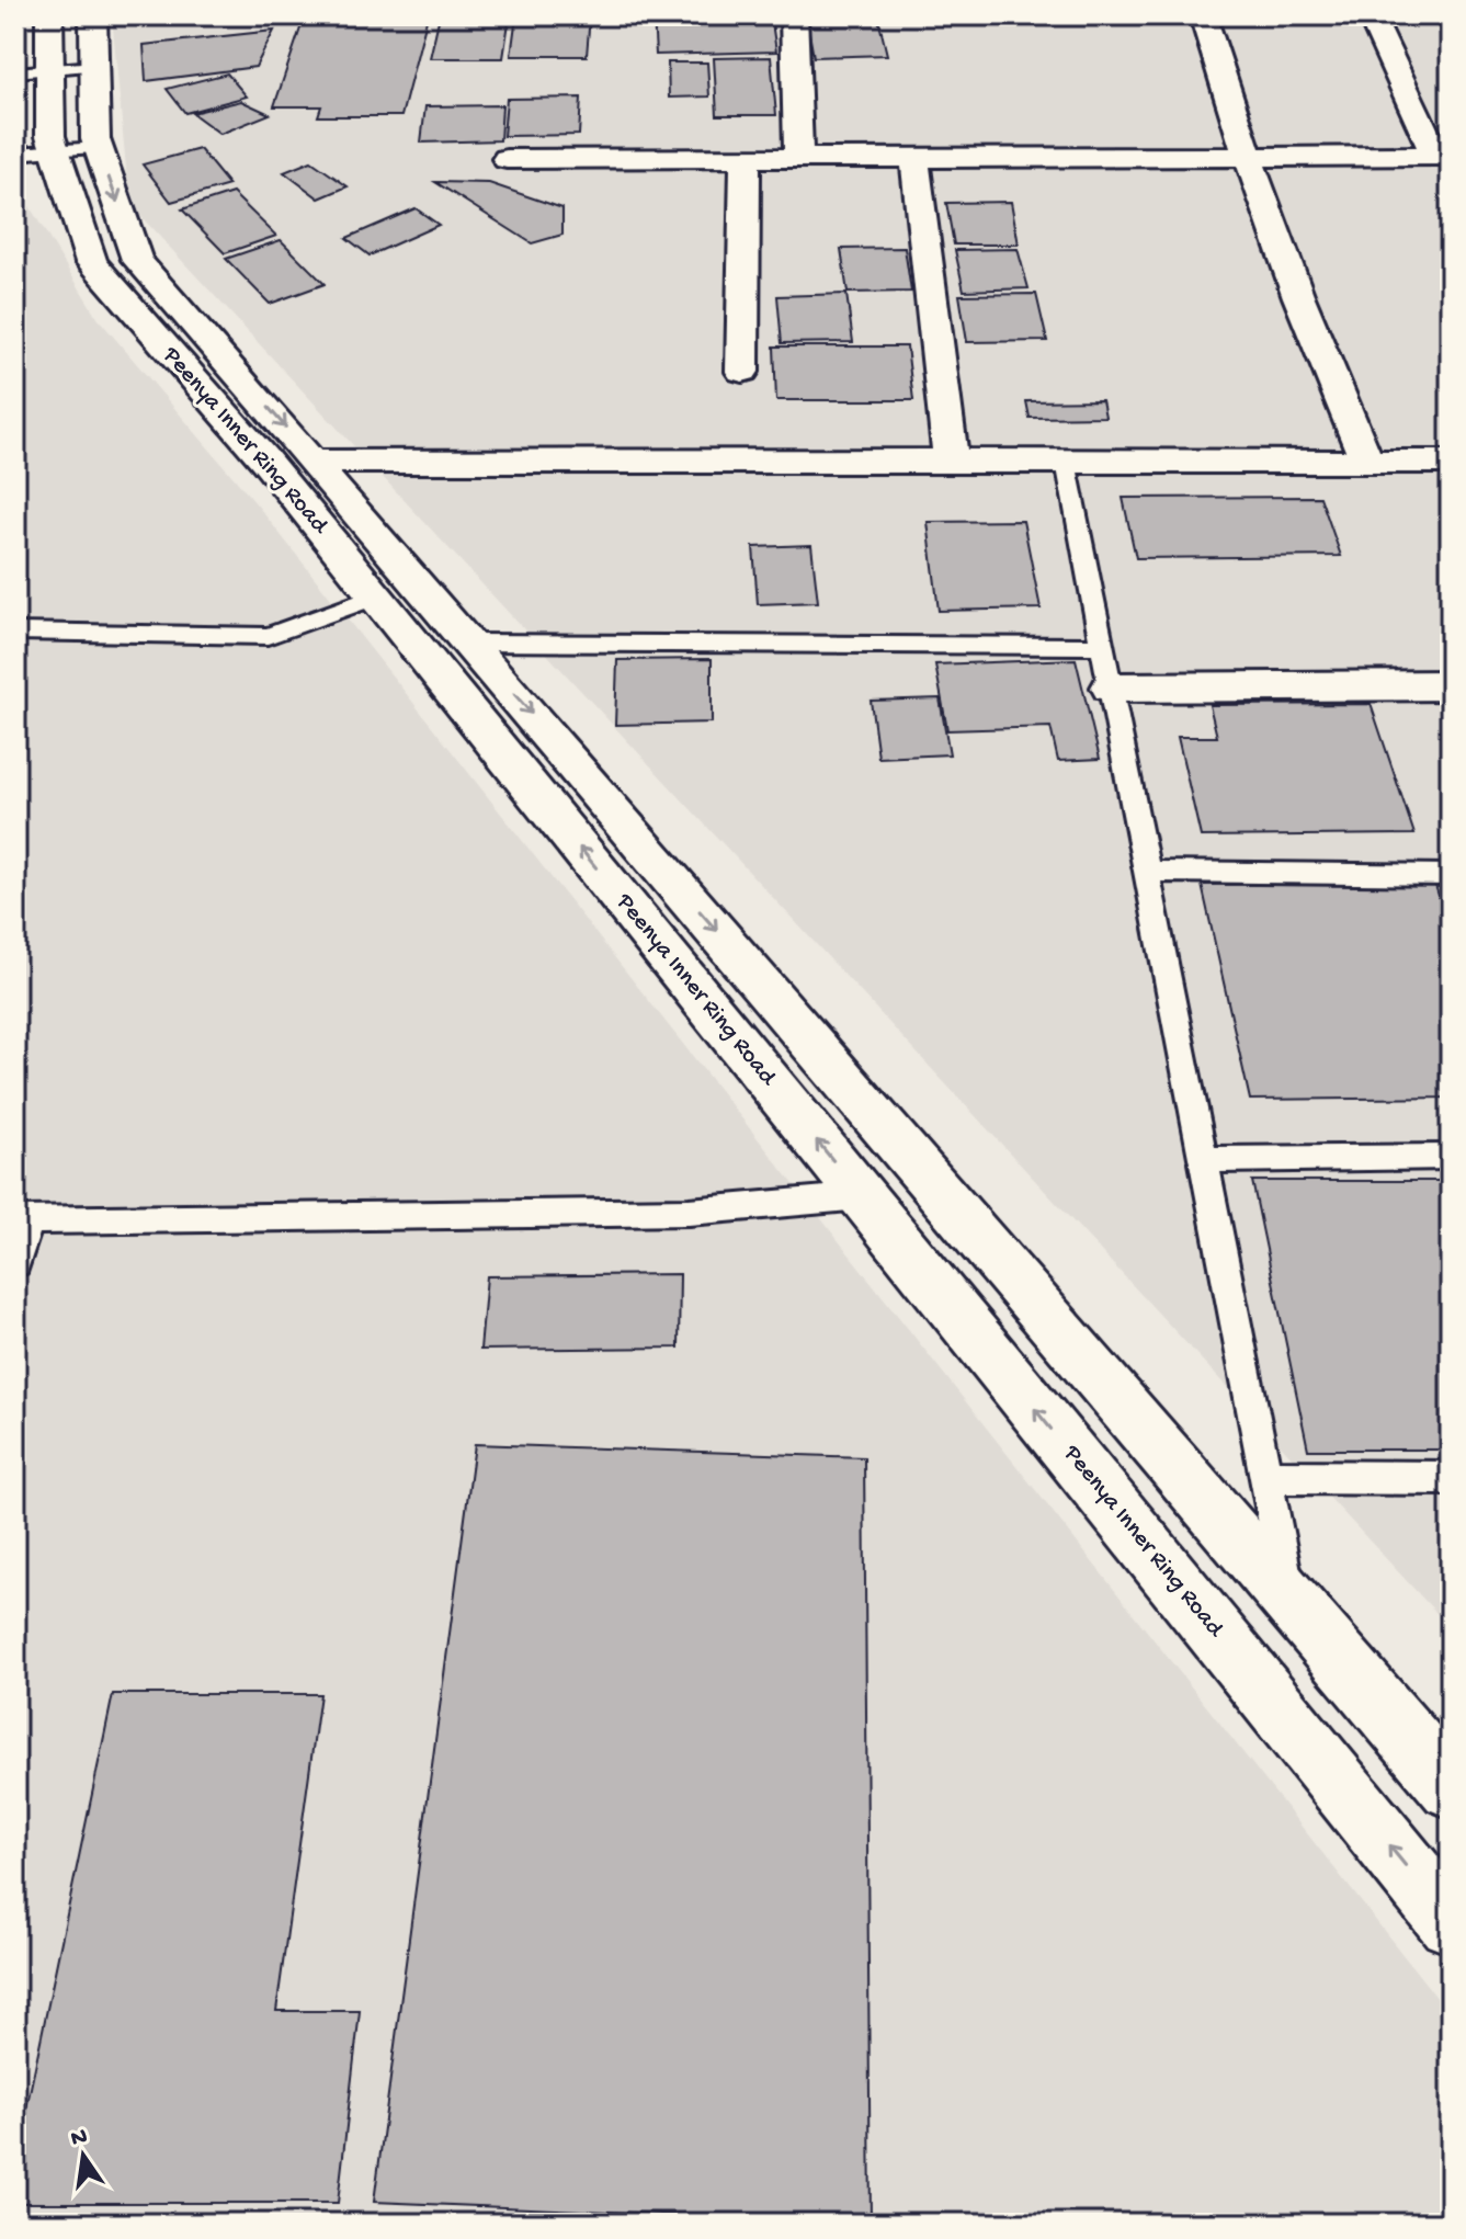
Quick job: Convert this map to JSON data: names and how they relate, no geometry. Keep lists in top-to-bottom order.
{
  "streets": {
    "street": ["Peenya Inner Ring Road"]
  },
  "north": "top"
}
